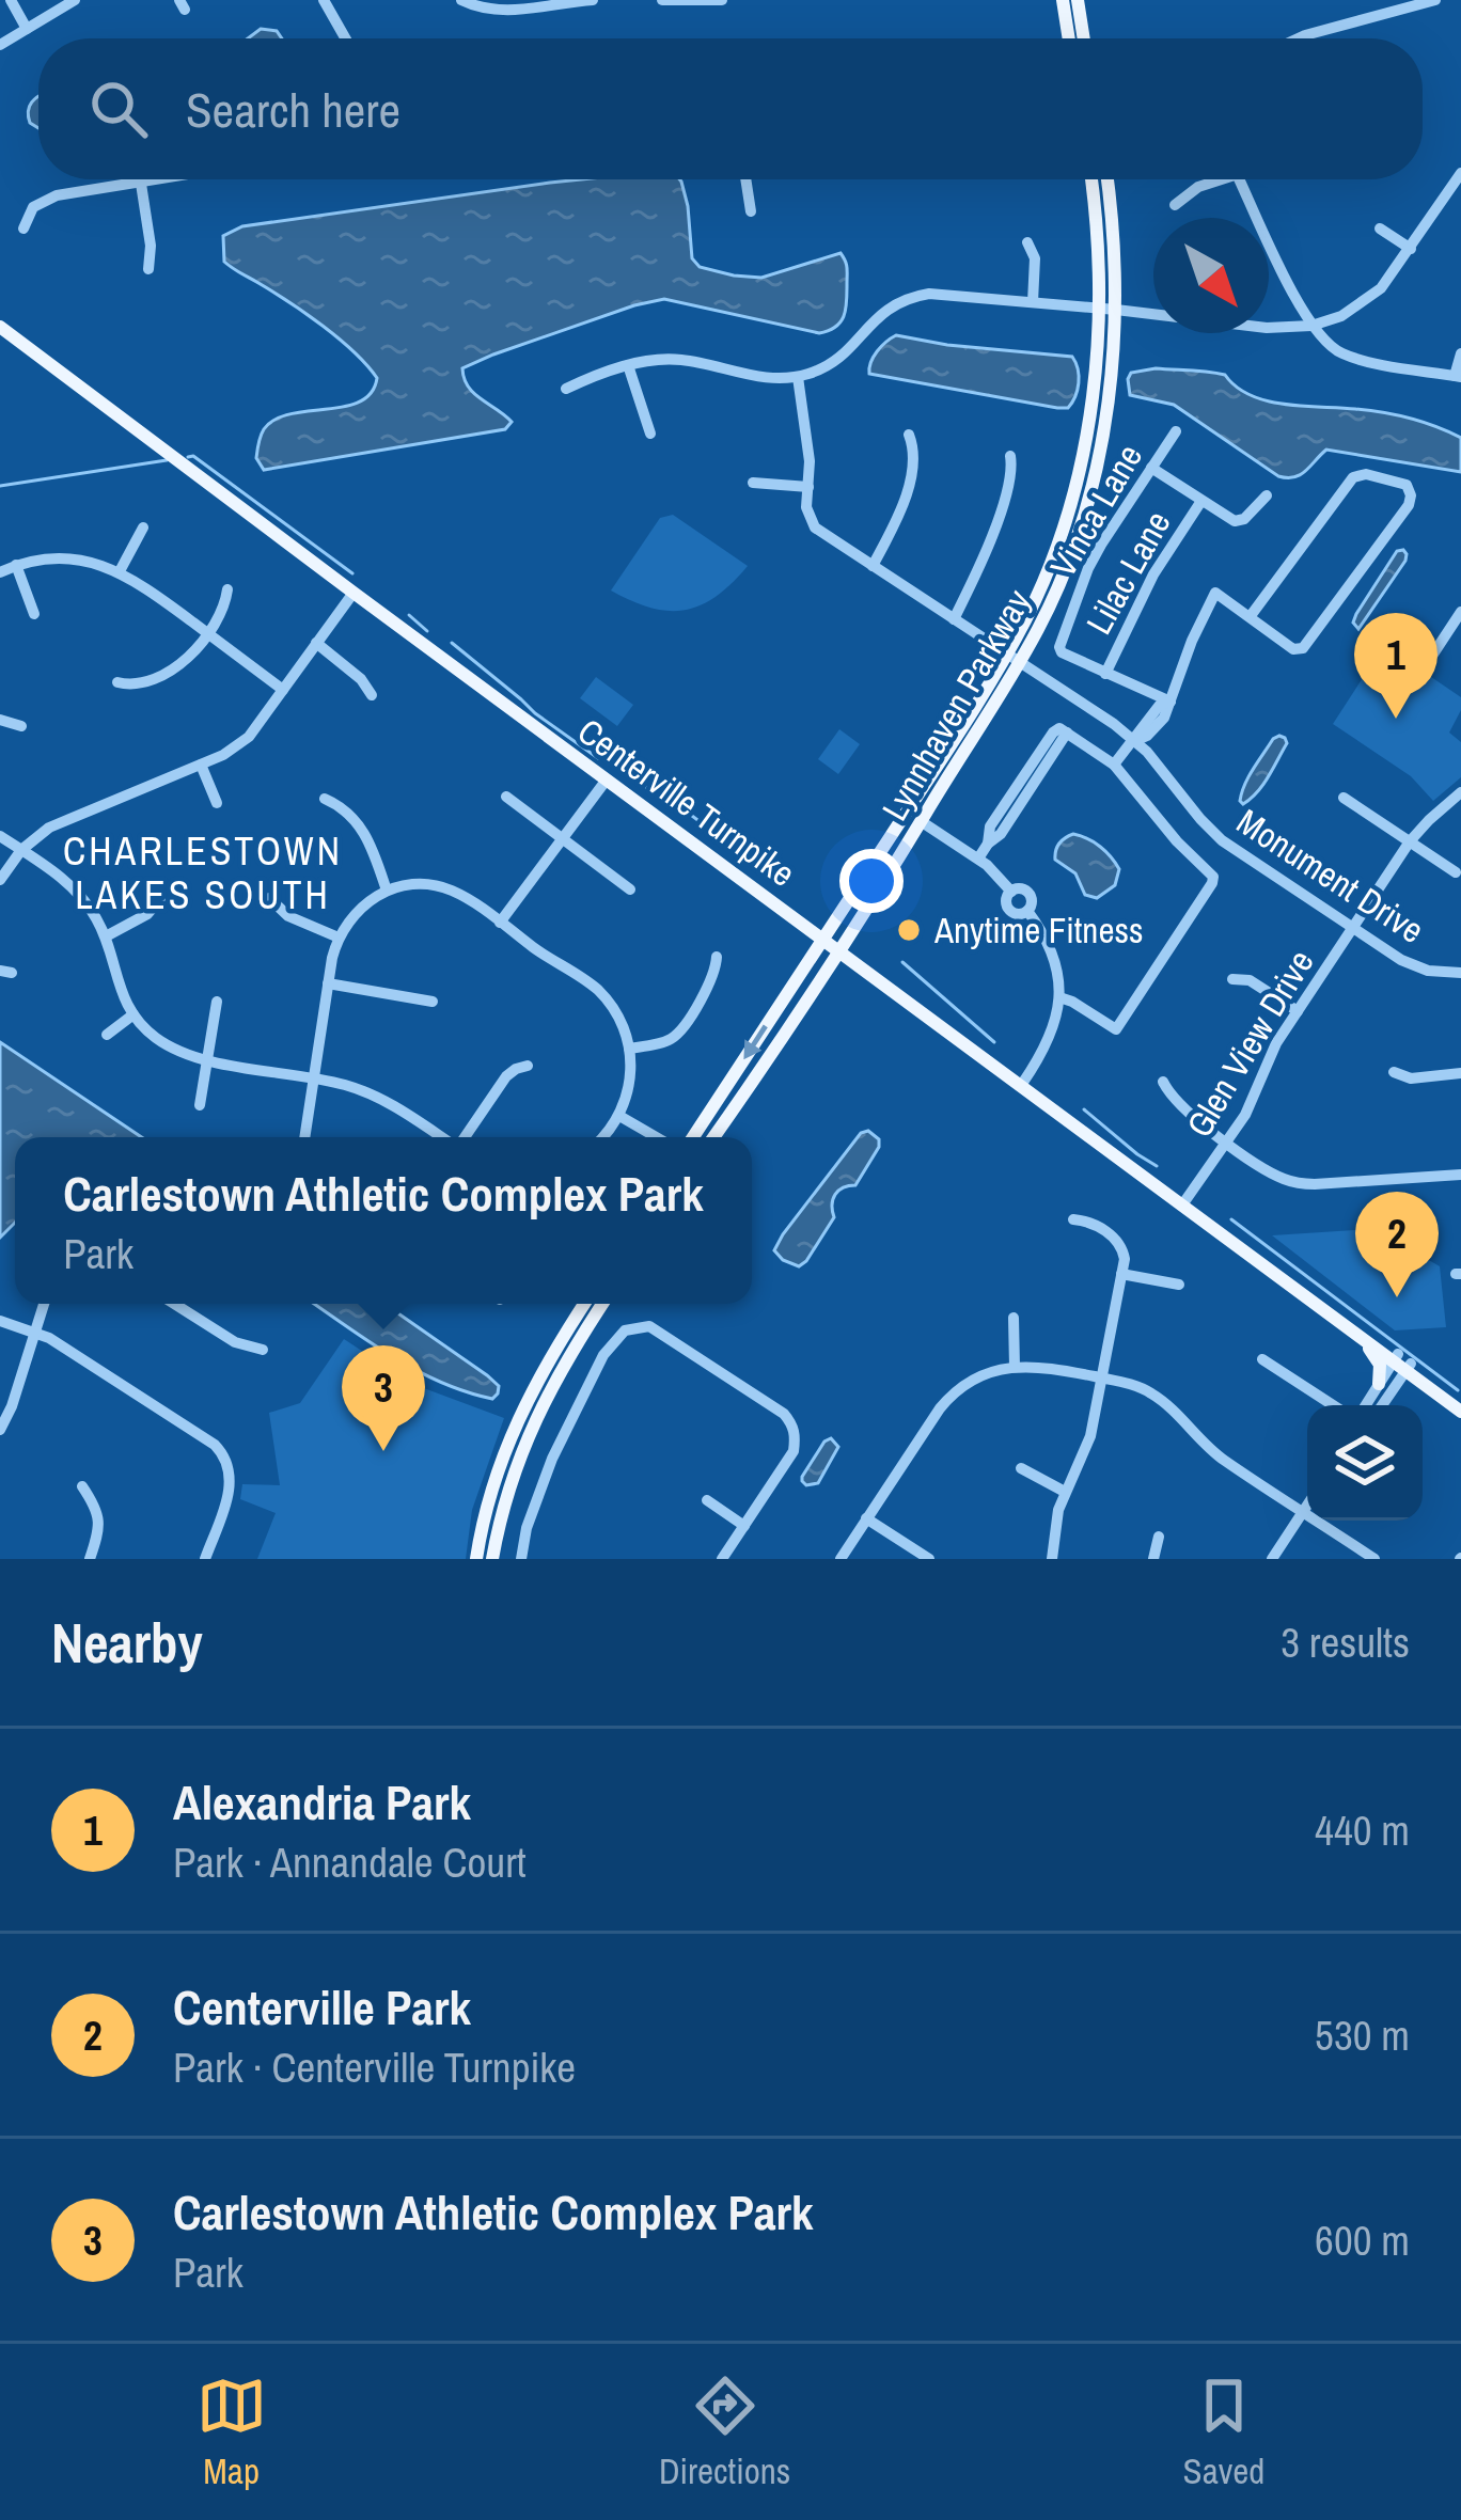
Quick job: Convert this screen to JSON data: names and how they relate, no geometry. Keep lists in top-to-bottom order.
{
  "streets": {
    "main road": ["Lynnhaven Parkway", "Centerville Turnpike"],
    "street": [
      "Vinca Lane",
      "Lilac Lane",
      "Monument Drive",
      "Glen View Drive"
    ]
  },
  "crossings": [
    ["Vinca Lane", "Lilac Lane"],
    ["Lynnhaven Parkway", "Centerville Turnpike"],
    ["Lynnhaven Parkway", "Monument Drive"],
    ["Centerville Turnpike", "Glen View Drive"],
    ["Monument Drive", "Glen View Drive"]
  ],
  "districts": ["CHARLESTOWN LAKES SOUTH"],
  "places": ["Anytime Fitness"],
  "north": "bottom right",
  "page": {
    "search": "Search here",
    "pins": ["1", "2", "3"],
    "popup": ["Carlestown Athletic Complex Park", "Park"],
    "heading": ["Nearby", "3 results"],
    "list": [
      {
        "mark": "1",
        "name": "Alexandria Park",
        "note": "Park · Annandale Court",
        "value": "440 m"
      },
      {
        "mark": "2",
        "name": "Centerville Park",
        "note": "Park · Centerville Turnpike",
        "value": "530 m"
      },
      {
        "mark": "3",
        "name": "Carlestown Athletic Complex Park",
        "note": "Park",
        "value": "600 m"
      }
    ],
    "nav": ["Map", "Directions", "Saved"]
  }
}
